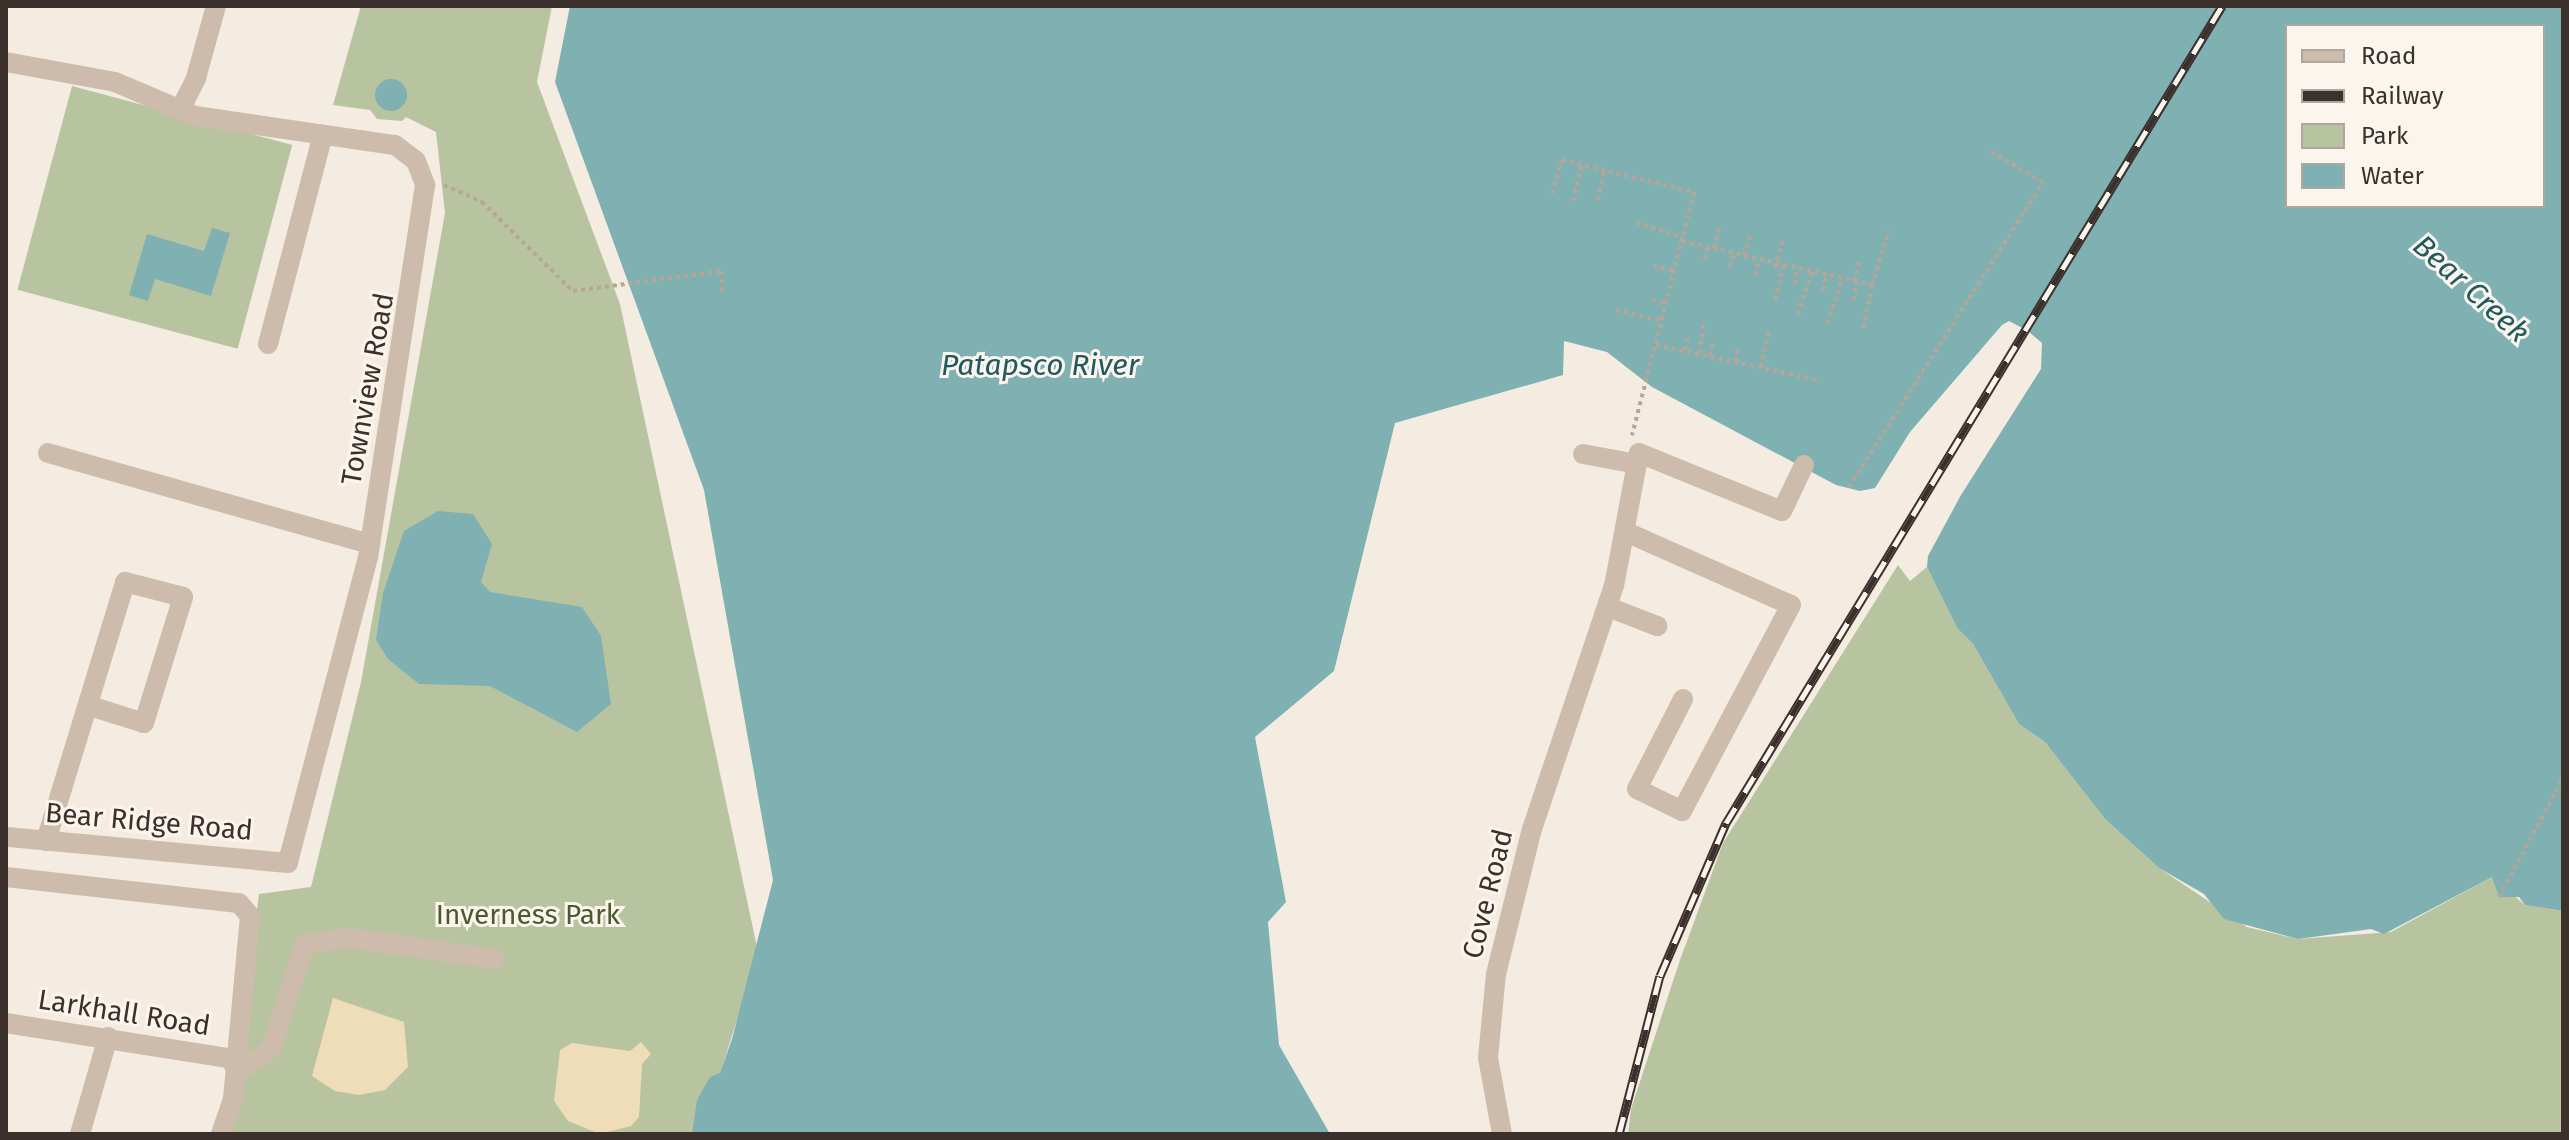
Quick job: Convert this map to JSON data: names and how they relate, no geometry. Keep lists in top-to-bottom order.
{
  "streets": {
    "street": [
      "Townview Road",
      "Bear Ridge Road",
      "Cove Road",
      "Larkhall Road"
    ]
  },
  "crossings": [
    ["Townview Road", "Bear Ridge Road"]
  ],
  "water": ["Bear Creek", "Patapsco River"],
  "parks": ["Inverness Park"],
  "legend": [
    "Road",
    "Railway",
    "Park",
    "Water"
  ]
}
